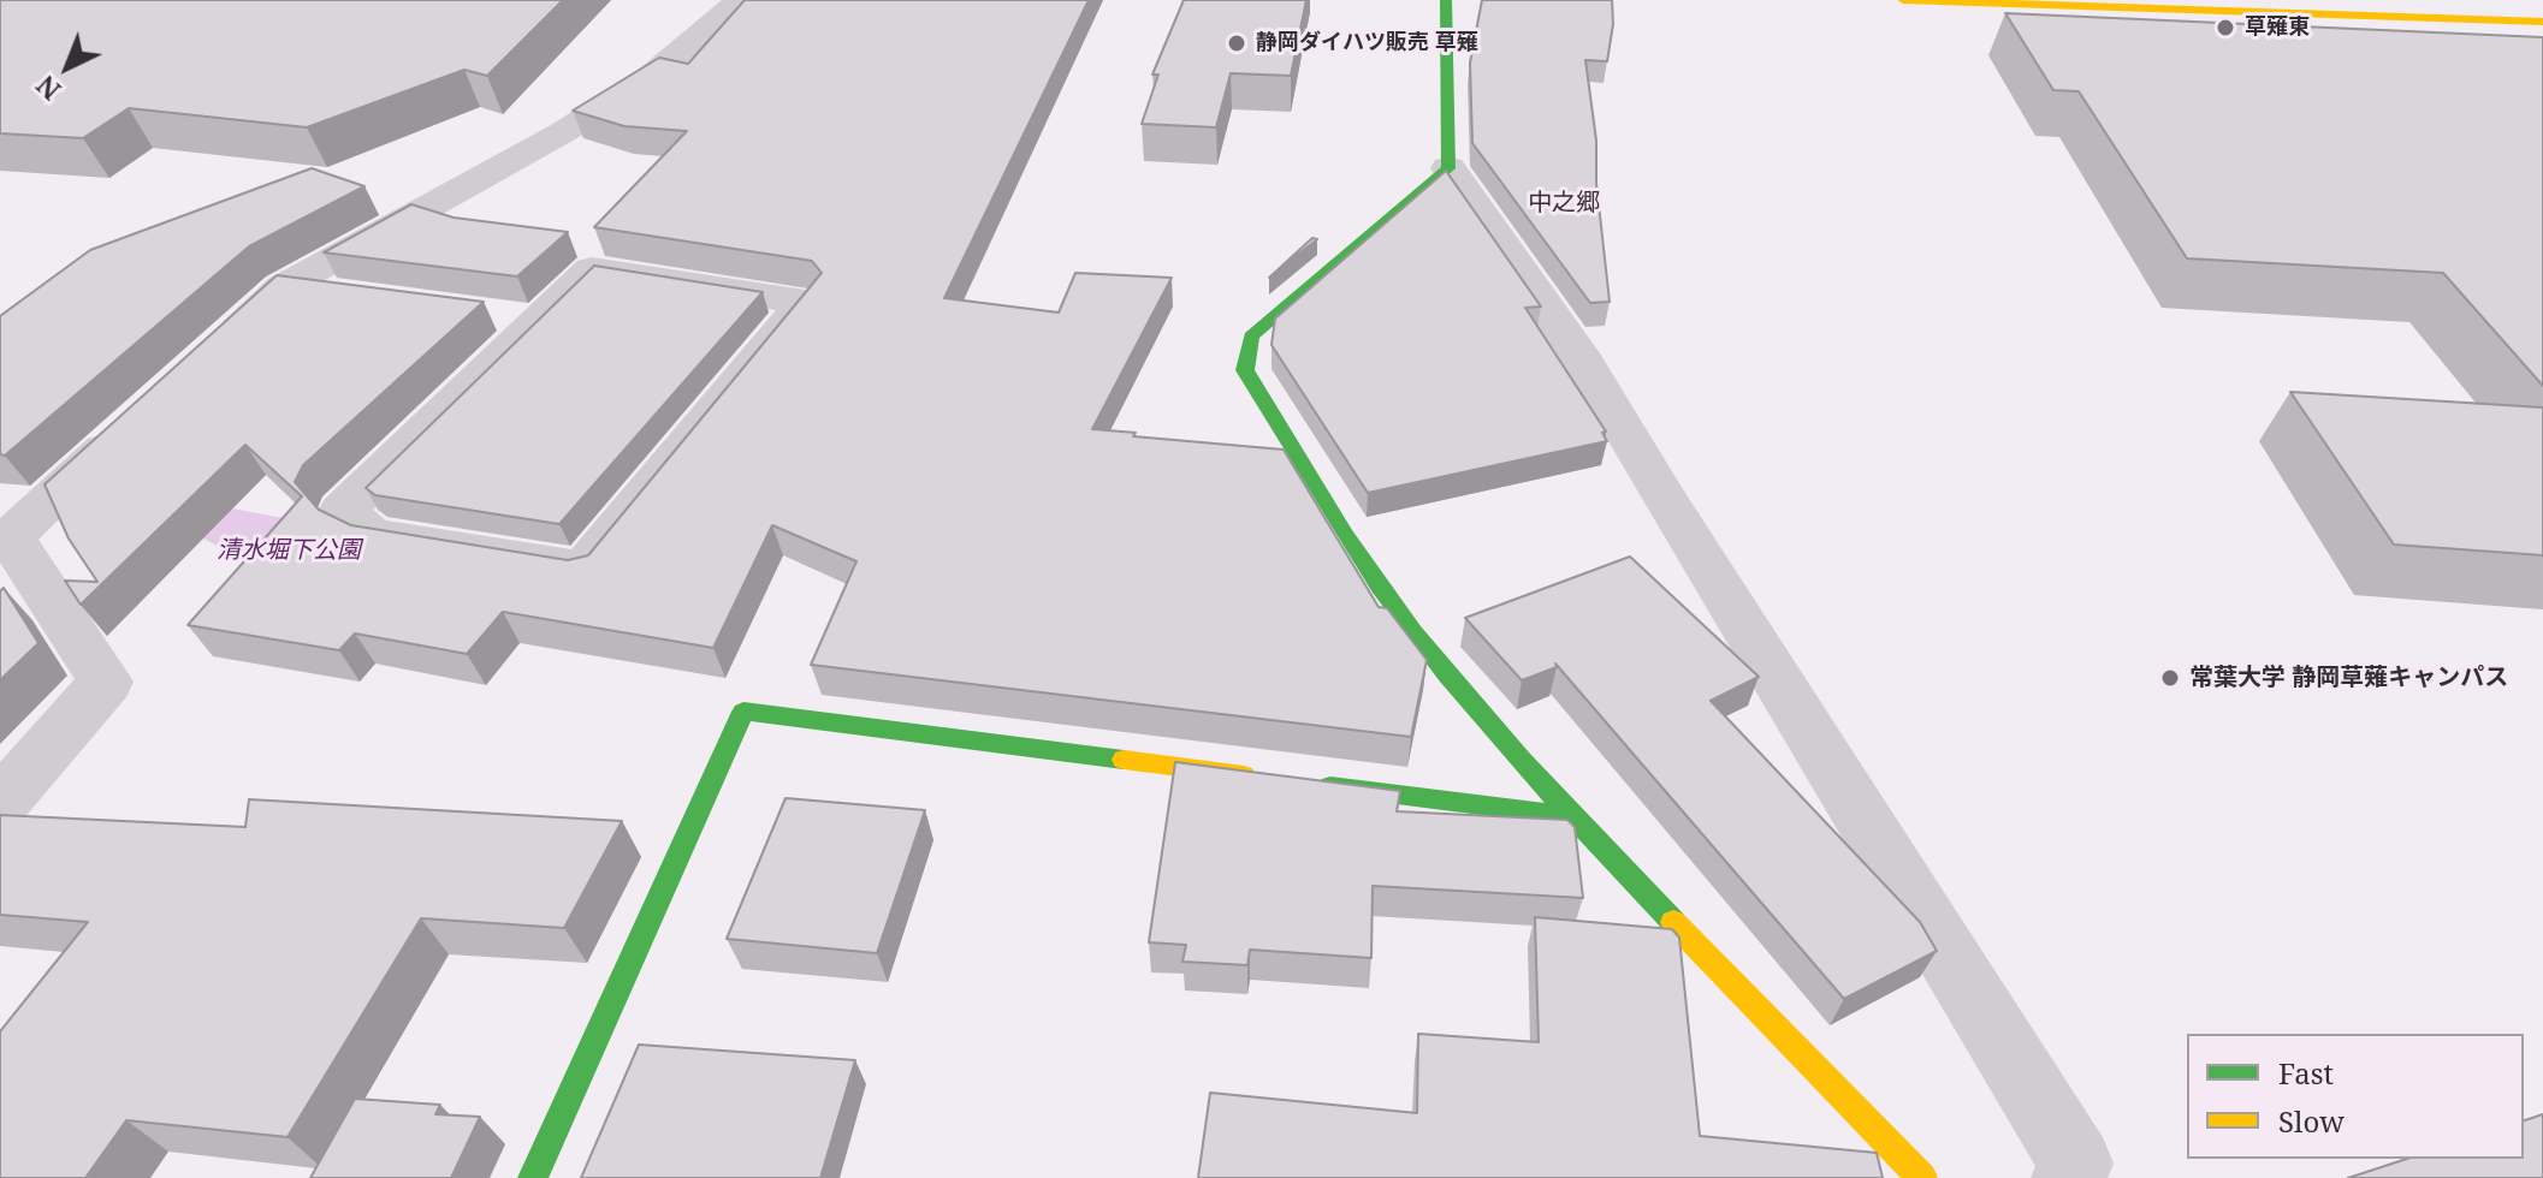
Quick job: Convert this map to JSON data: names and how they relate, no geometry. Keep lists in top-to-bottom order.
{
  "districts": ["中之郷"],
  "parks": ["清水堀下公園"],
  "places": ["草薙東", "静岡ダイハツ販売 草薙", "常葉大学 静岡草薙キャンパス"],
  "legend": ["Fast", "Slow"],
  "north": "bottom left"
}
